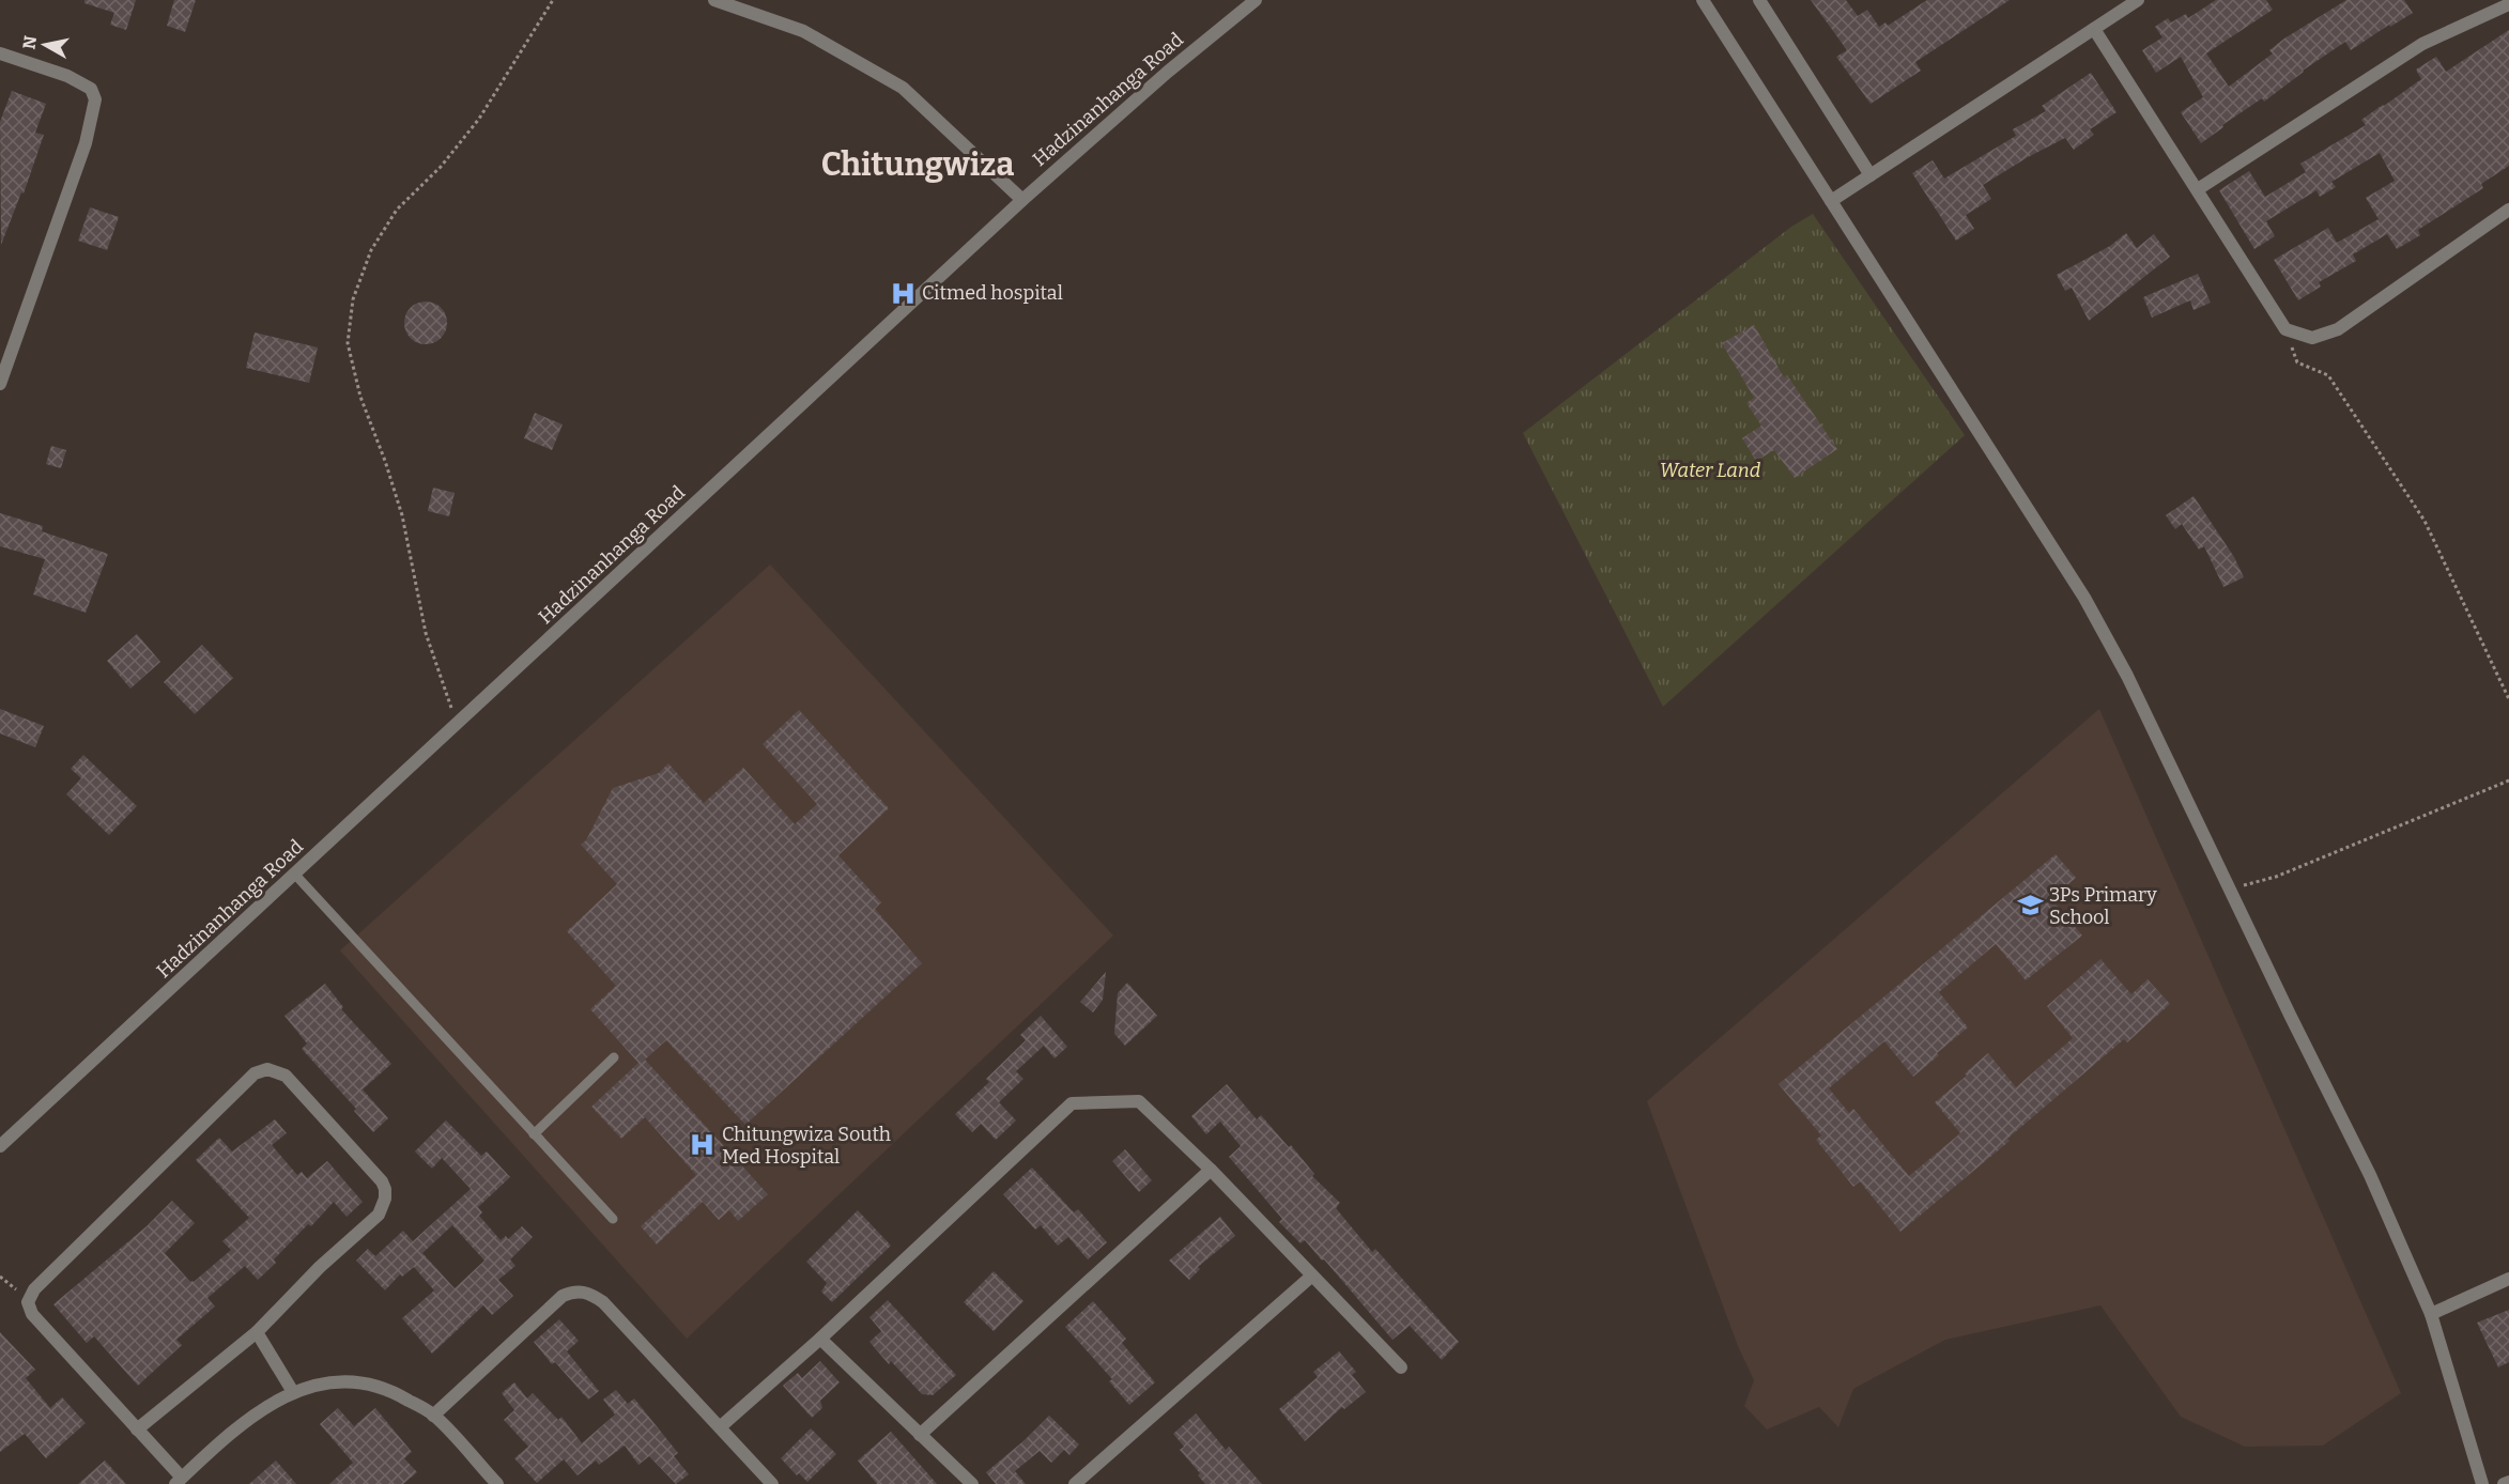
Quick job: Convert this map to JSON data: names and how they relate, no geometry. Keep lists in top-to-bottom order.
{
  "streets": {
    "street": ["Hadzinanhanga Road"]
  },
  "districts": ["Chitungwiza"],
  "parks": ["Water Land"],
  "places": {
    "hospital": ["Citmed hospital", "Chitungwiza South Med Hospital"],
    "school or university": ["3Ps Primary School"]
  },
  "north": "left"
}
